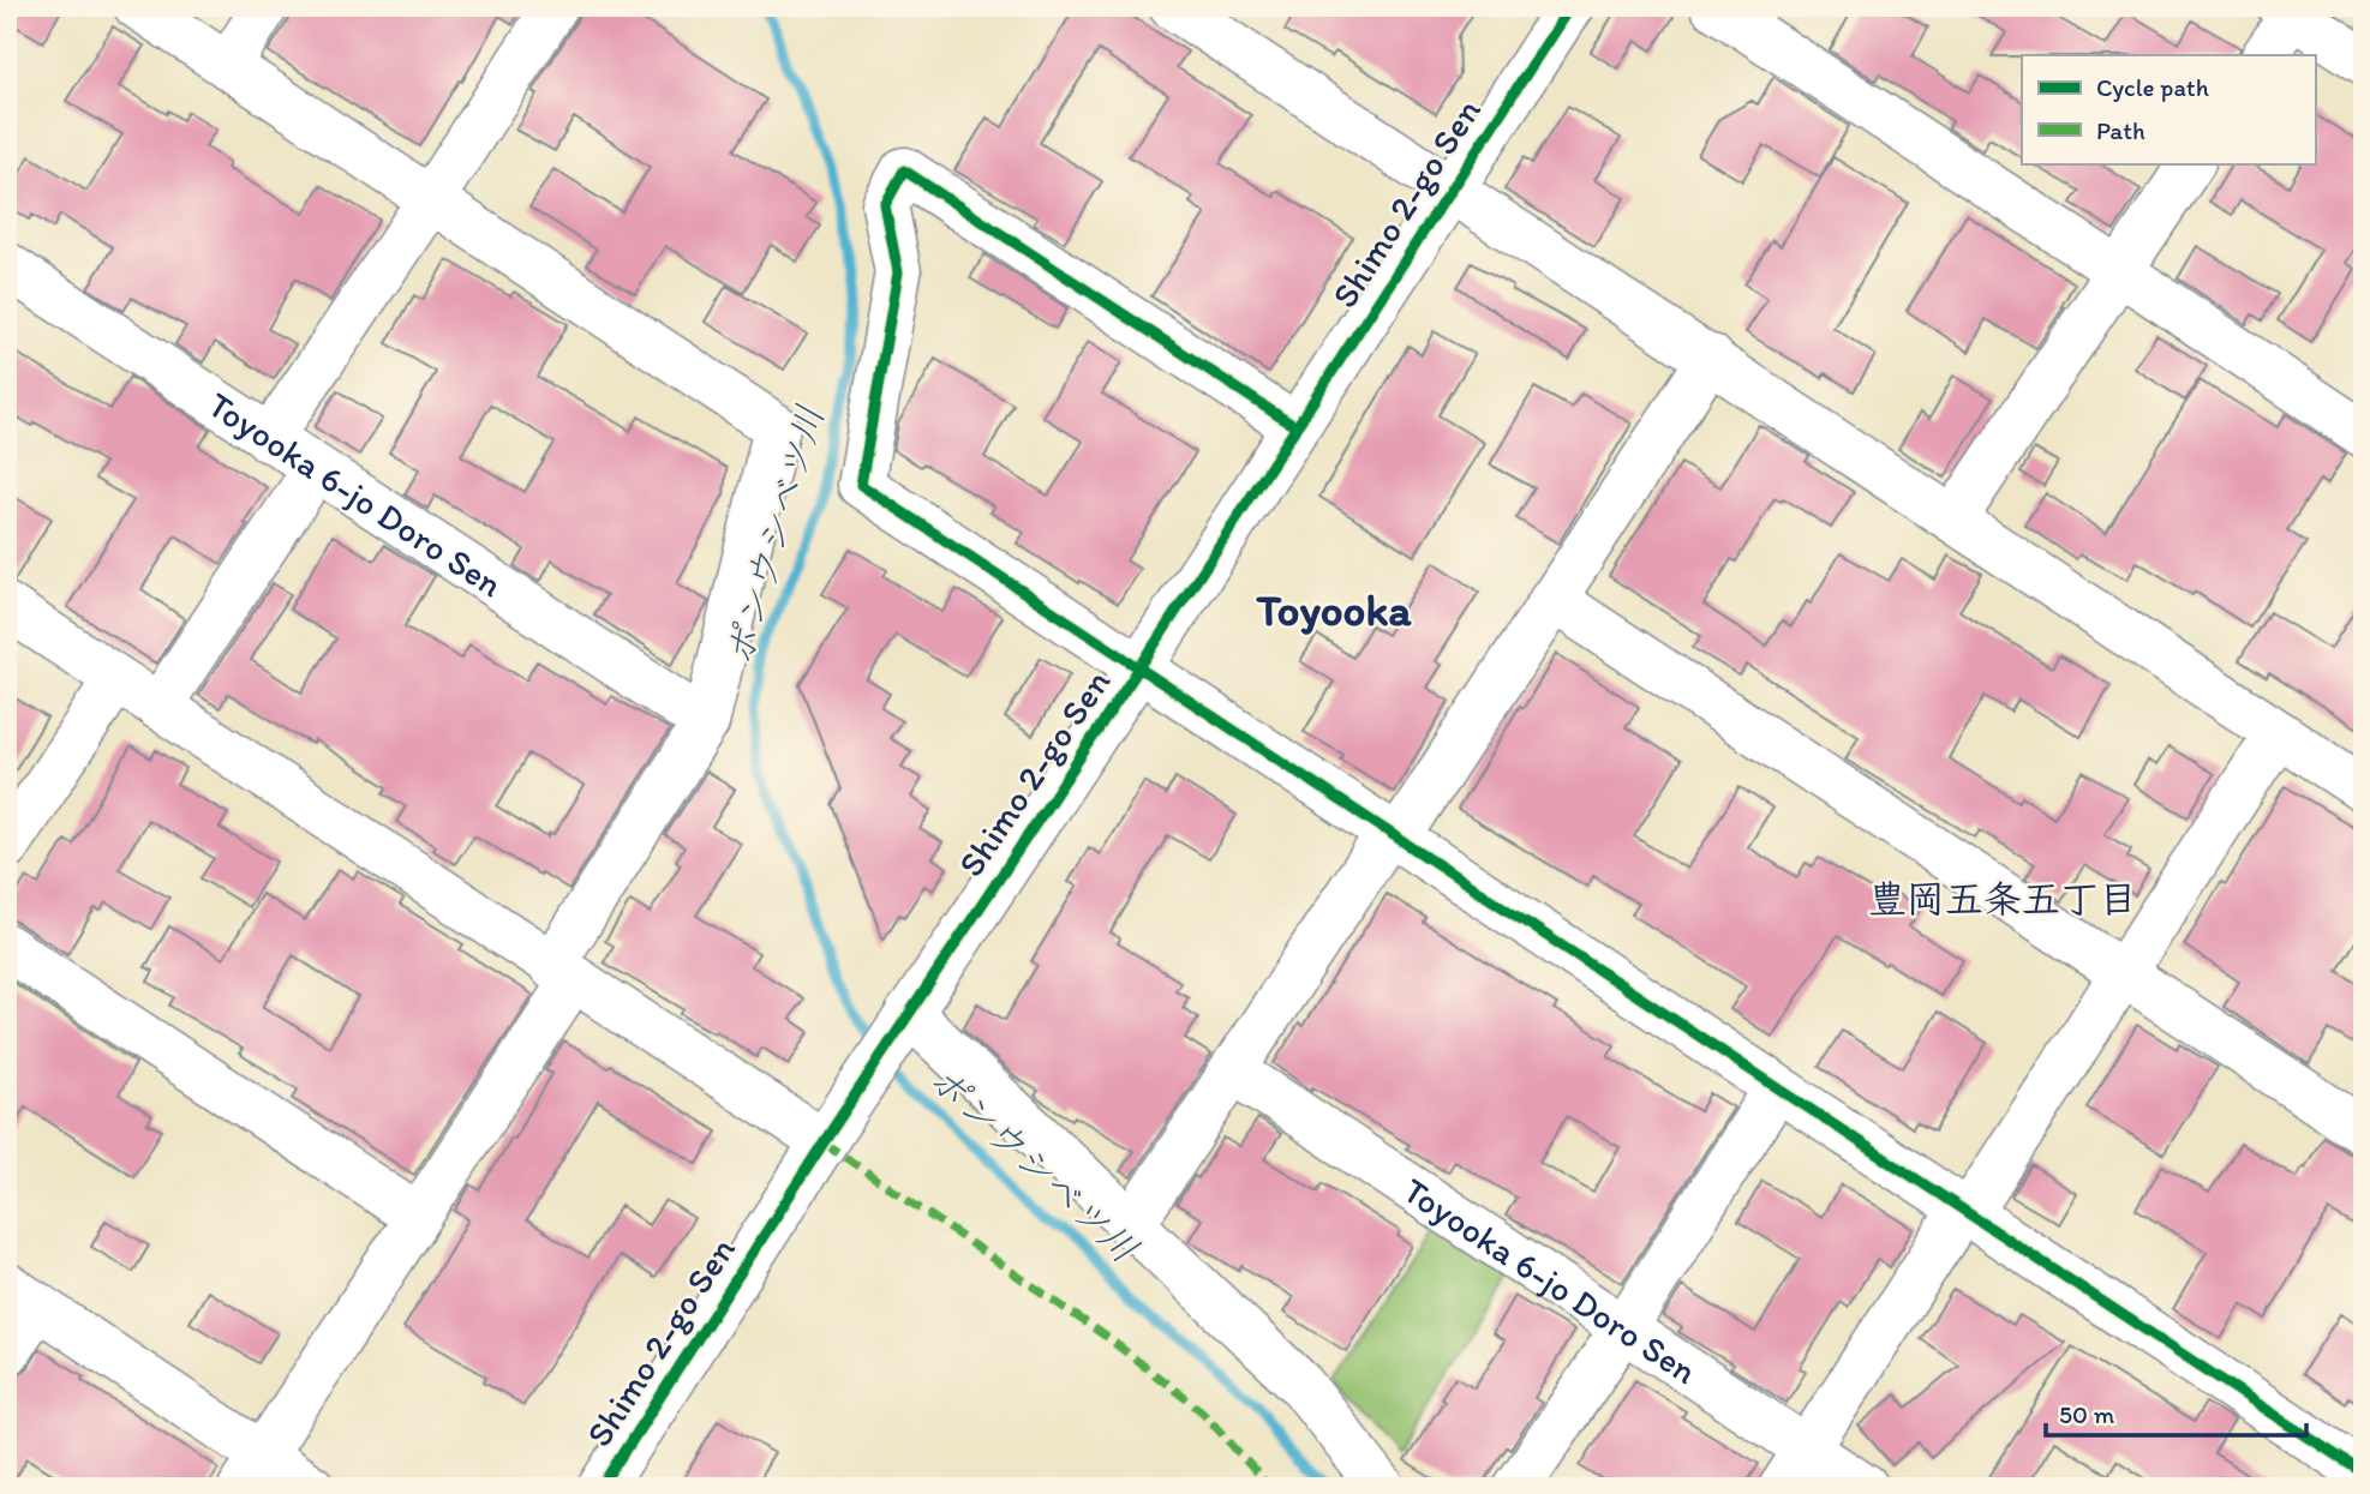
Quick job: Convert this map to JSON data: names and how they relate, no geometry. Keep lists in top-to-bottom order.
{
  "streets": {
    "street": ["Shimo 2-go Sen", "Toyooka 6-jo Doro Sen"]
  },
  "districts": ["Toyooka", "豊岡五条五丁目"],
  "water": ["ポンウシベツ川"],
  "legend": ["Cycle path", "Path"],
  "scale_bar": "50 m"
}
